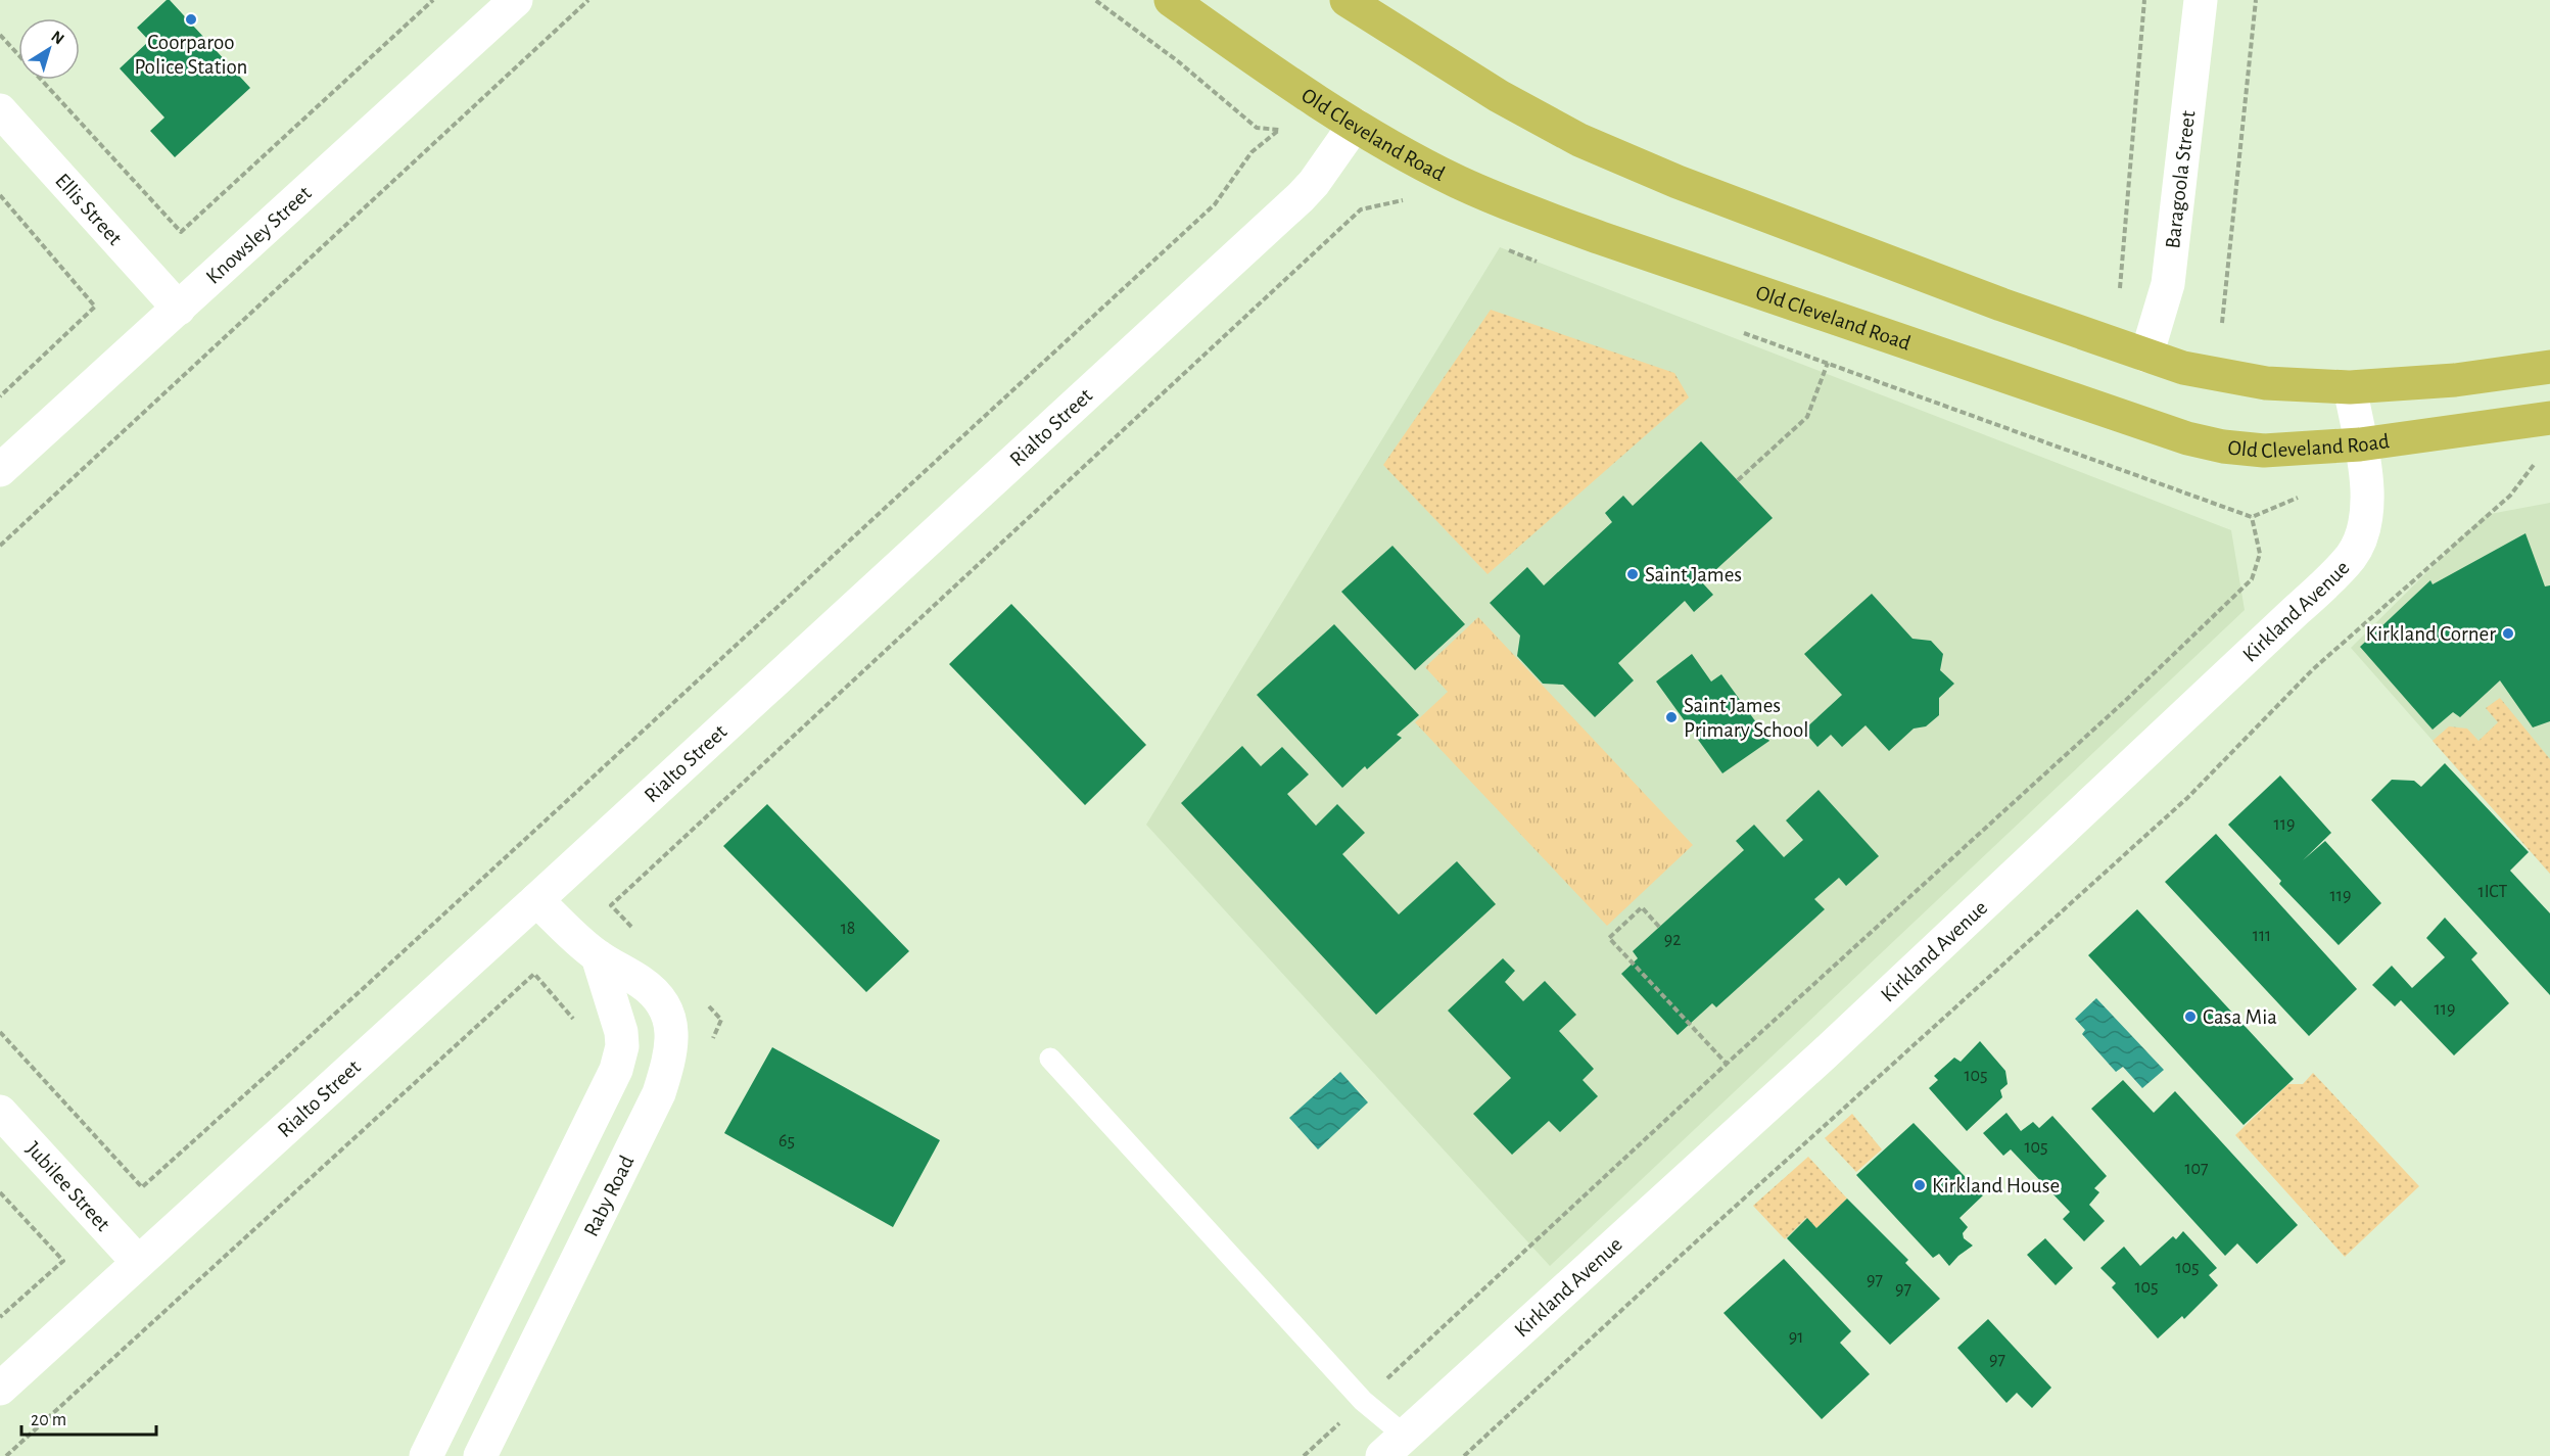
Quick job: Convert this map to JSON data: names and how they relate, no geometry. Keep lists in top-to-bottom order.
{
  "streets": {
    "highway": ["Old Cleveland Road"],
    "street": [
      "Baragoola Street",
      "Ellis Street",
      "Knowsley Street",
      "Rialto Street",
      "Kirkland Avenue",
      "Jubilee Street",
      "Raby Road"
    ]
  },
  "crossings": [
    ["Old Cleveland Road", "Rialto Street"],
    ["Old Cleveland Road", "Kirkland Avenue"],
    ["Ellis Street", "Knowsley Street"],
    ["Rialto Street", "Jubilee Street"],
    ["Rialto Street", "Raby Road"]
  ],
  "places": [
    "Coorparoo Police Station",
    "Saint James",
    "Kirkland Corner",
    "Saint James Primary School",
    "Casa Mia",
    "Kirkland House"
  ],
  "house_numbers": [
    "119",
    "1ICT",
    "119",
    "18",
    "111",
    "92",
    "119",
    "105",
    "65",
    "105",
    "107",
    "105",
    "97",
    "105",
    "97",
    "91",
    "97"
  ],
  "scale_bar": "20 m",
  "north": "top right"
}
